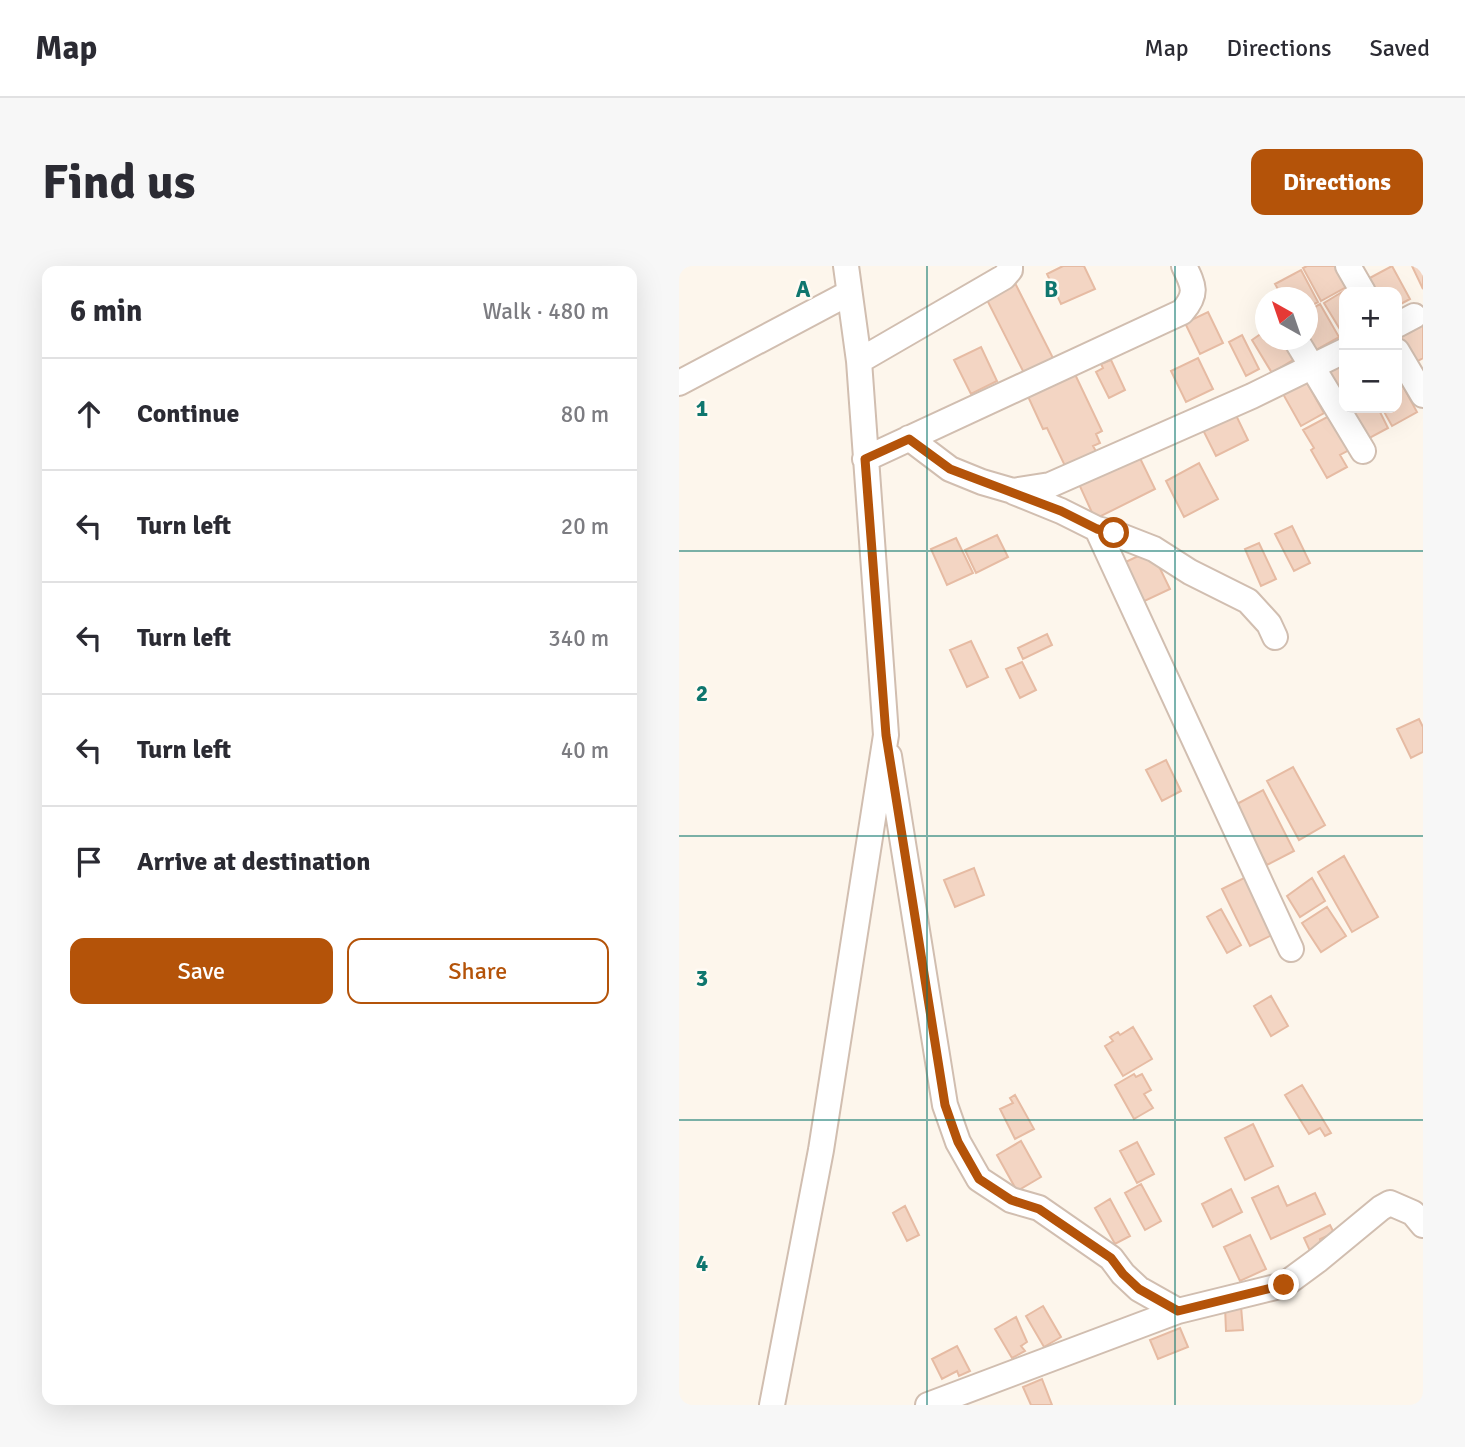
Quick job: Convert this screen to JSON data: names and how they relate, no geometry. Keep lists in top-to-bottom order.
{
  "north": "top left",
  "page": {
    "header": "Map",
    "nav": ["Map", "Directions", "Saved"],
    "buttons": [
      "Directions",
      ["Save", "Share"]
    ],
    "title": "Find us",
    "heading": ["6 min", "Walk · 480 m"],
    "map_buttons": ["+", "−"],
    "list": [
      ["Continue", "80 m"],
      ["Turn left", "20 m"],
      ["Turn left", "340 m"],
      ["Turn left", "40 m"],
      "Arrive at destination"
    ]
  },
  "grid": {
    "columns": ["A", "B"],
    "rows": [
      "1",
      "2",
      "3",
      "4"
    ]
  }
}
